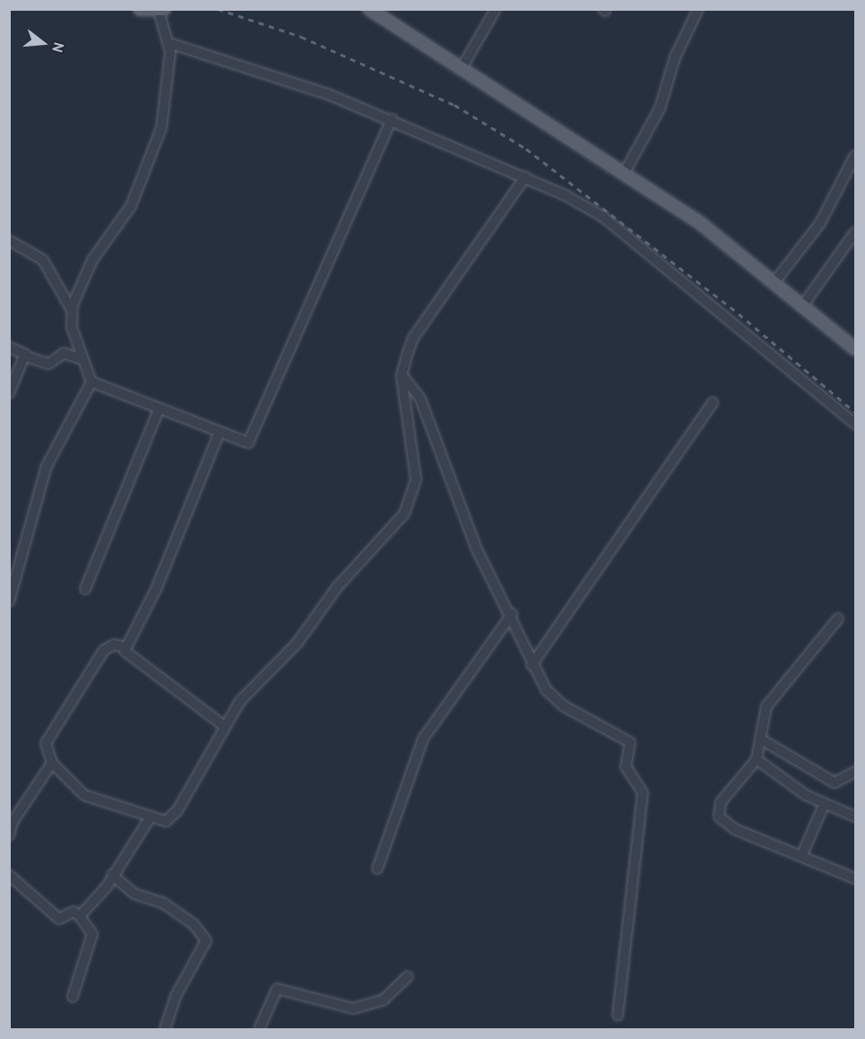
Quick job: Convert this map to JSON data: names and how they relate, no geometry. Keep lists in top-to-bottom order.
{
  "north": "right"
}
